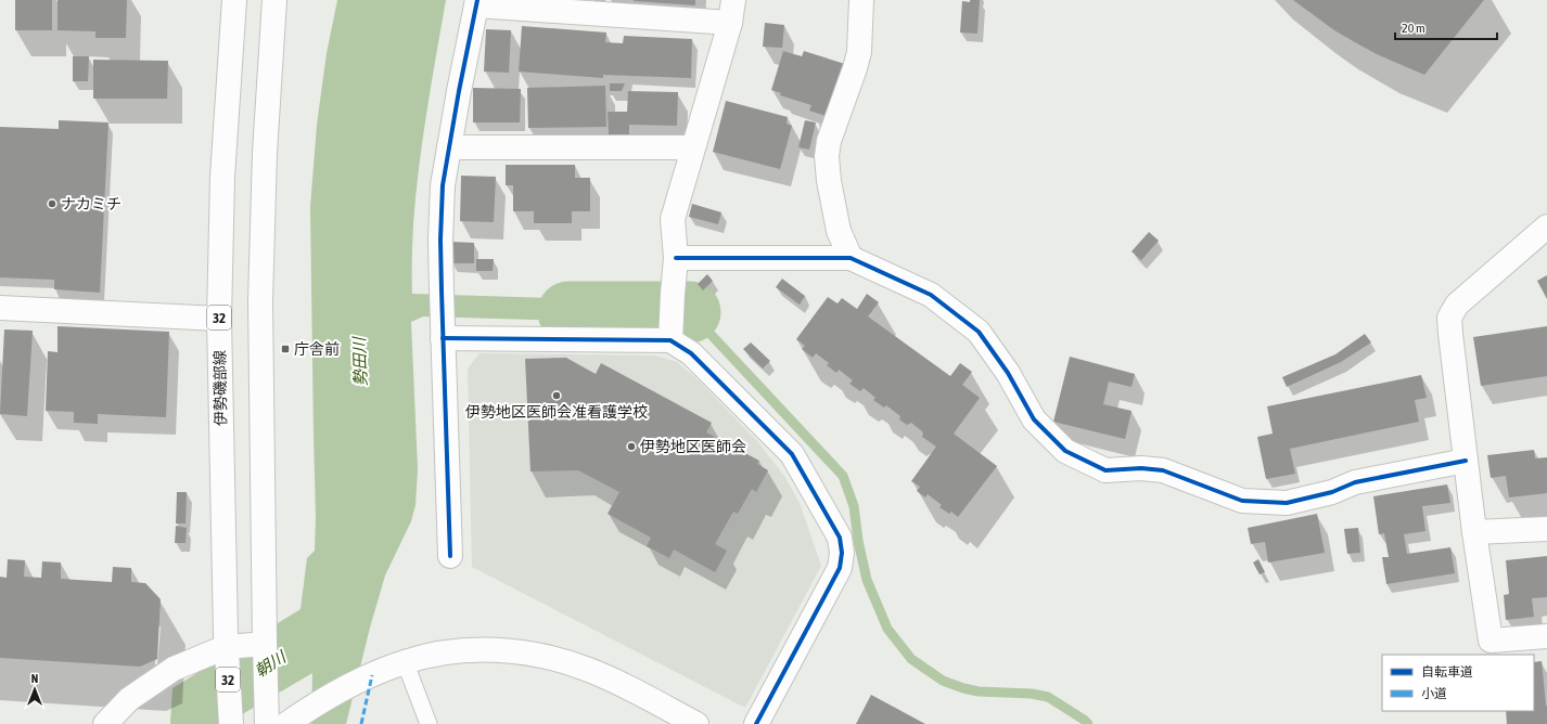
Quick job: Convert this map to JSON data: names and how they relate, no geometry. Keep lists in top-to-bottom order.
{
  "streets": {
    "street": ["32", "伊勢磯部線"]
  },
  "water": ["勢田川", "朝川"],
  "places": {
    "other": ["ナカミチ", "伊勢地区医師会准看護学校", "伊勢地区医師会"],
    "transit": ["庁舎前"]
  },
  "legend": ["自転車道", "小道"],
  "scale_bar": "20 m",
  "north": "top"
}
